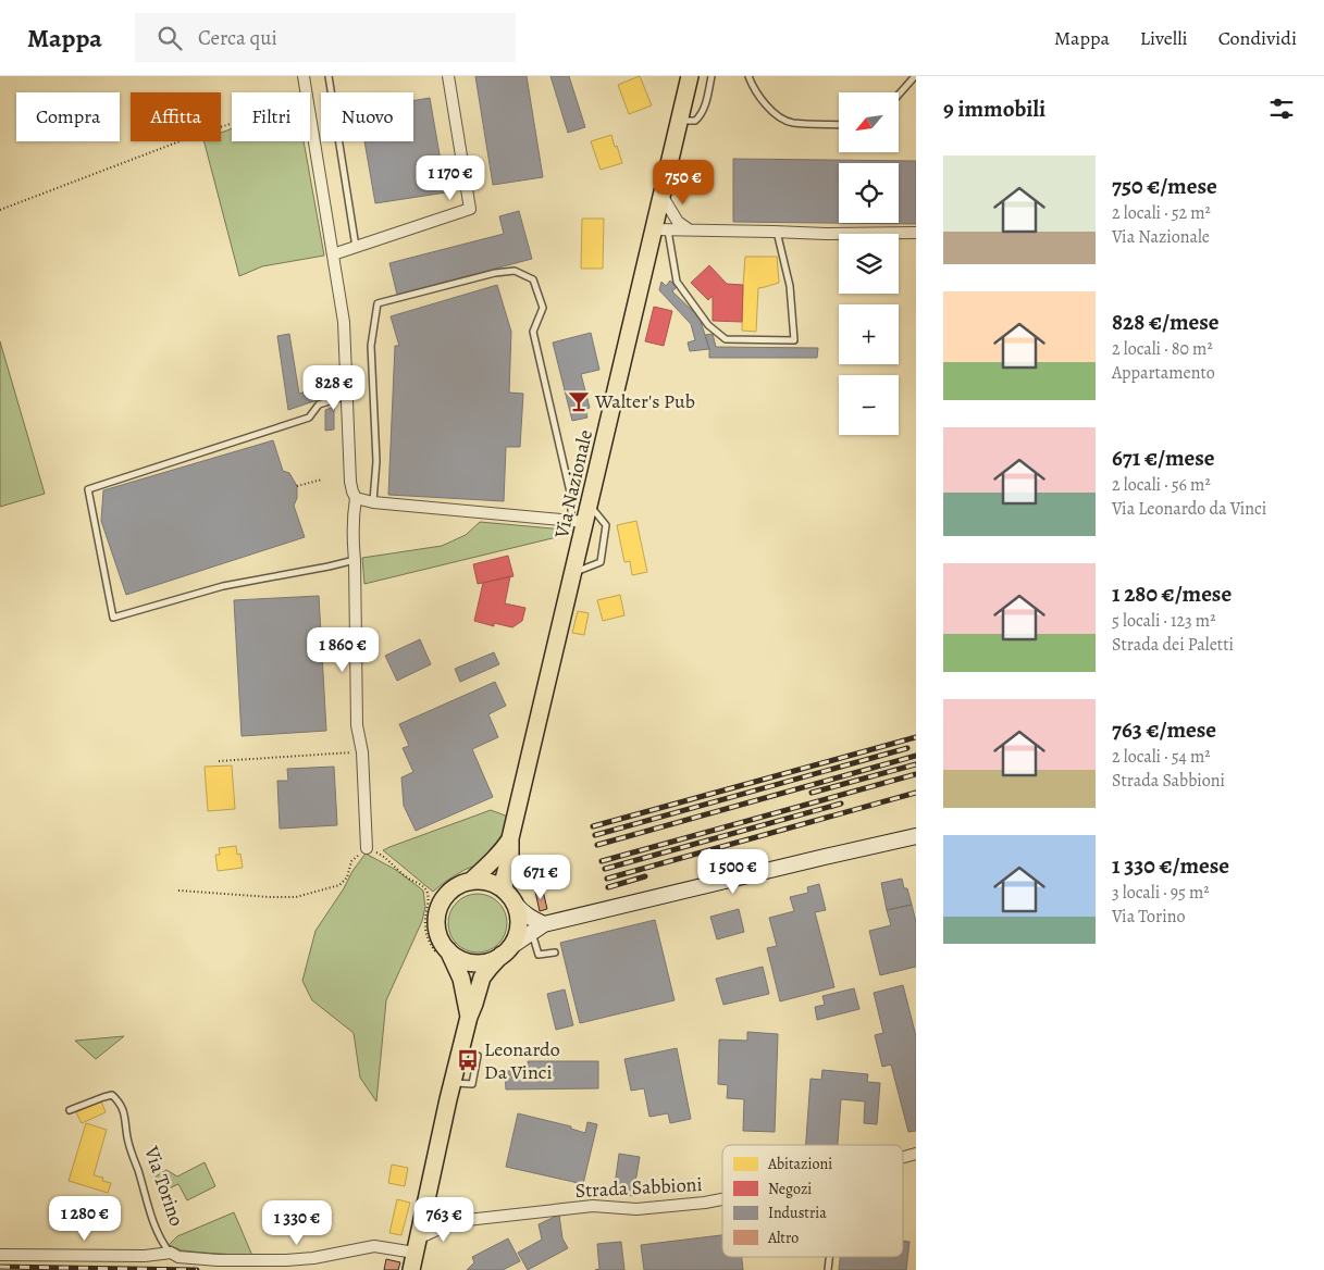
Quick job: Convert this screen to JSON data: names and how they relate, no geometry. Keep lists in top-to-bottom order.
{
  "streets": {
    "main road": ["Via Nazionale"],
    "street": ["Via Torino", "Strada Sabbioni"]
  },
  "crossings": [
    ["Via Torino", "Strada Sabbioni"]
  ],
  "places": {
    "bar": ["Walter's Pub"],
    "bus stop": ["Leonardo Da Vinci"]
  },
  "legend": [
    "Abitazioni",
    "Negozi",
    "Industria",
    "Altro"
  ],
  "north": "bottom left",
  "page": {
    "header": "Mappa",
    "search": "Cerca qui",
    "nav": ["Mappa", "Livelli", "Condividi"],
    "heading": "9 immobili",
    "map_buttons": ["+", "−"],
    "chip": [
      "Compra",
      "Affitta",
      "Filtri",
      "Nuovo"
    ],
    "list": [
      {
        "name": "750 €/mese",
        "note": "2 locali · 52 m² · Via Nazionale"
      },
      {
        "name": "828 €/mese",
        "note": "2 locali · 80 m² · Appartamento"
      },
      {
        "name": "671 €/mese",
        "note": "2 locali · 56 m² · Via Leonardo da Vinci"
      },
      {
        "name": "1 280 €/mese",
        "note": "5 locali · 123 m² · Strada dei Paletti"
      },
      {
        "name": "763 €/mese",
        "note": "2 locali · 54 m² · Strada Sabbioni"
      },
      {
        "name": "1 330 €/mese",
        "note": "3 locali · 95 m² · Via Torino"
      }
    ],
    "price": [
      "1 170 €",
      "750 €",
      "828 €",
      "1 860 €",
      "1 500 €",
      "671 €",
      "1 280 €",
      "763 €",
      "1 330 €"
    ]
  }
}
